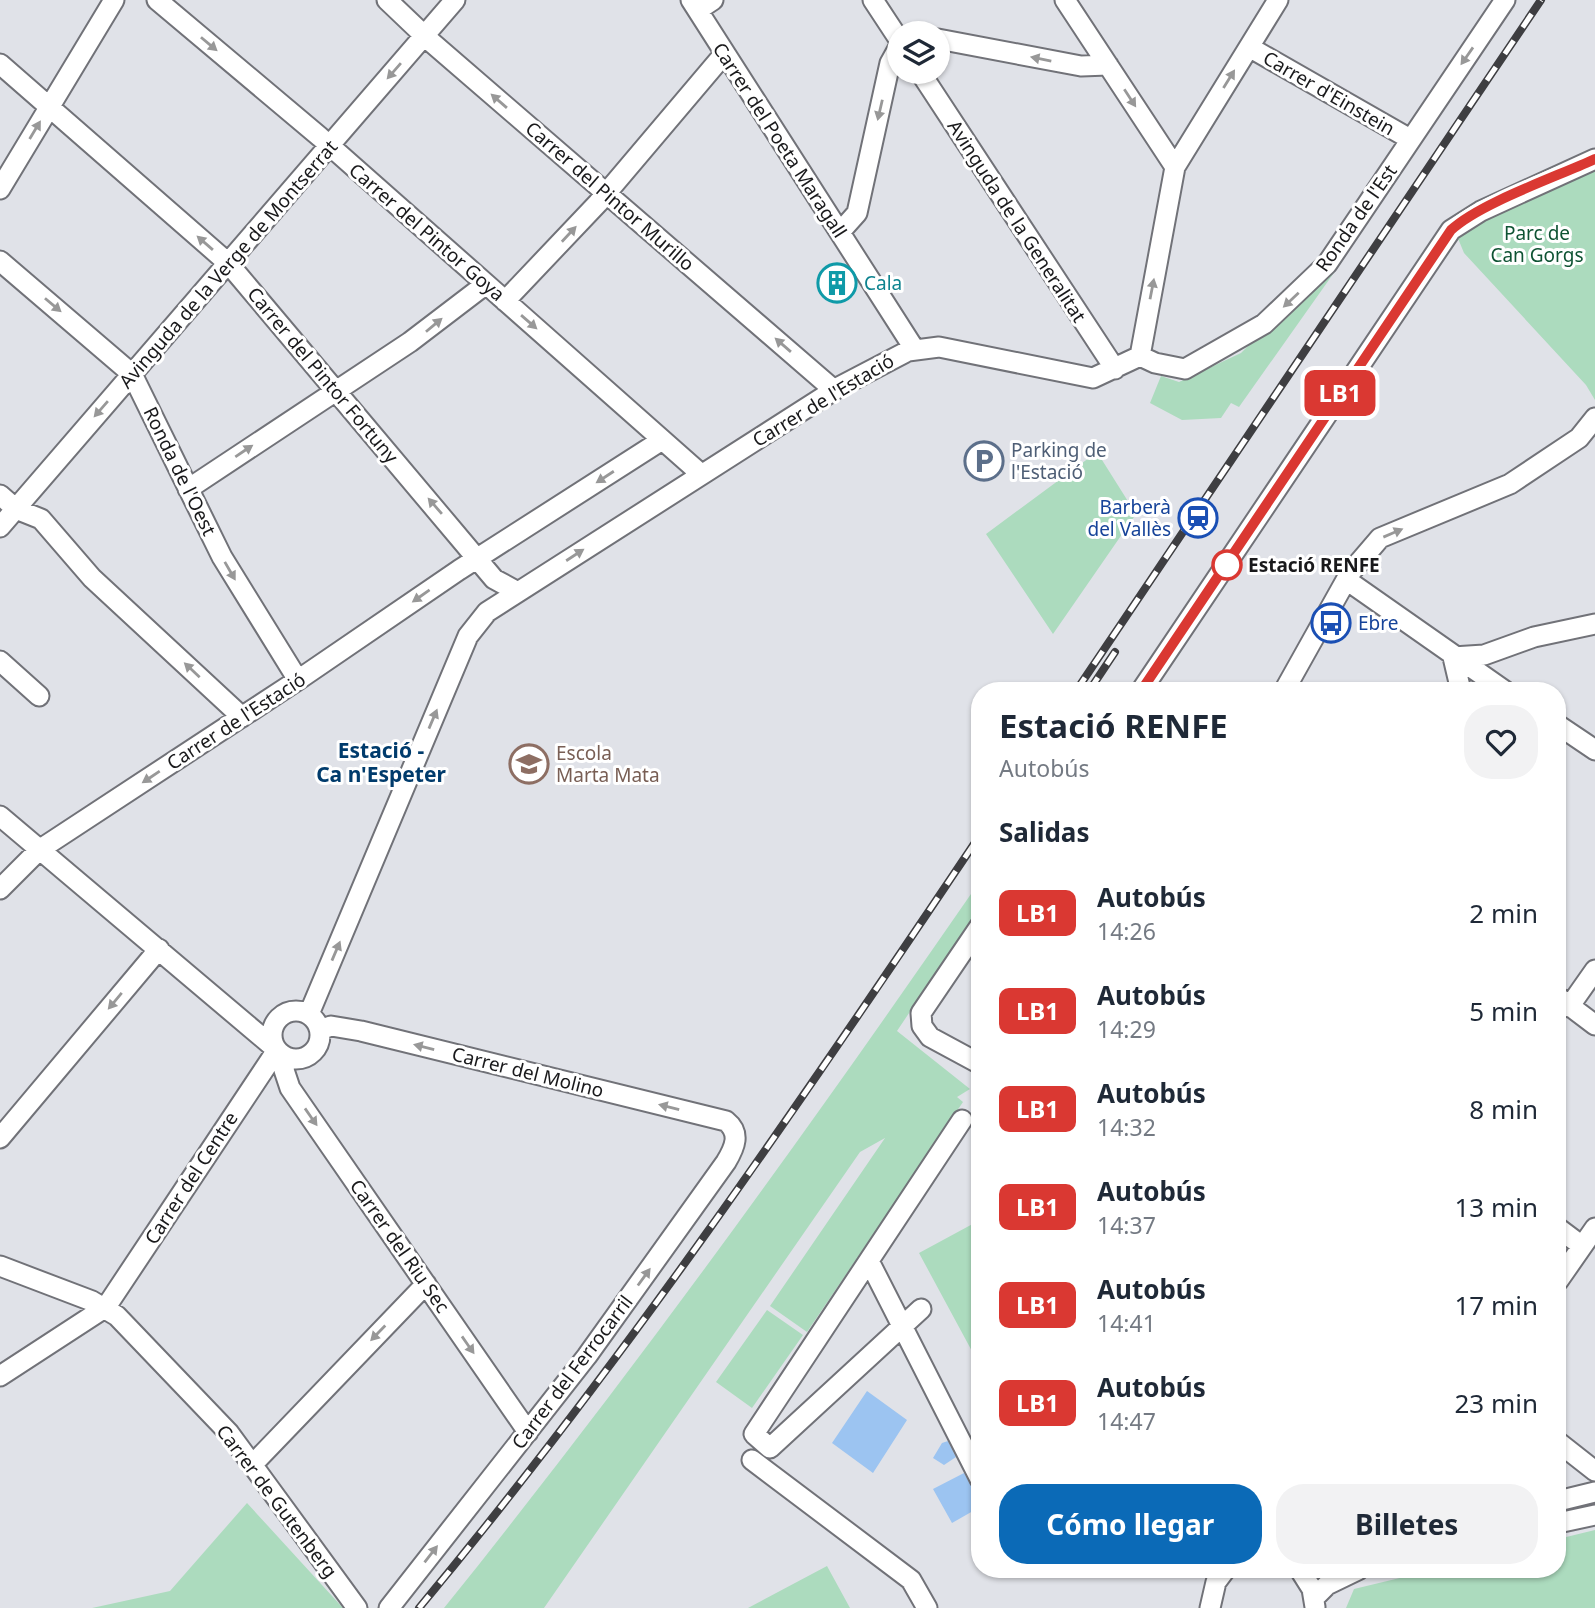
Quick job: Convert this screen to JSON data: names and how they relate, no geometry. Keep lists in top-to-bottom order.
{
  "streets": {
    "street": [
      "Carrer d'Einstein",
      "Carrer del Poeta Maragall",
      "Carrer del Pintor Murillo",
      "Ronda de l'Est",
      "Avinguda de la Generalitat",
      "Carrer del Pintor Goya",
      "Avinguda de la Verge de Montserrat",
      "Carrer del Pintor Fortuny",
      "Carrer de l'Estació",
      "Ronda de l'Oest",
      "Carrer del Molino",
      "Carrer del Centre",
      "Carrer del Riu Sec",
      "Carrer del Ferrocarril",
      "Carrer de Gutenberg"
    ]
  },
  "crossings": [
    ["Carrer d'Einstein", "Ronda de l'Est"],
    ["Carrer del Poeta Maragall", "Carrer de l'Estació"],
    ["Carrer del Pintor Murillo", "Avinguda de la Verge de Montserrat"],
    ["Carrer del Pintor Murillo", "Carrer de l'Estació"],
    ["Avinguda de la Generalitat", "Carrer de l'Estació"],
    ["Carrer del Pintor Goya", "Avinguda de la Verge de Montserrat"],
    ["Carrer del Pintor Goya", "Carrer de l'Estació"],
    ["Avinguda de la Verge de Montserrat", "Carrer del Pintor Fortuny"],
    ["Avinguda de la Verge de Montserrat", "Ronda de l'Oest"],
    ["Carrer del Pintor Fortuny", "Carrer de l'Estació"],
    ["Carrer de l'Estació", "Ronda de l'Oest"],
    ["Carrer de l'Estació", "Carrer del Molino"],
    ["Carrer de l'Estació", "Carrer del Centre"],
    ["Carrer de l'Estació", "Carrer del Riu Sec"],
    ["Carrer del Molino", "Carrer del Centre"],
    ["Carrer del Molino", "Carrer del Riu Sec"],
    ["Carrer del Molino", "Carrer del Ferrocarril"],
    ["Carrer del Centre", "Carrer del Riu Sec"],
    ["Carrer del Centre", "Carrer de Gutenberg"],
    ["Carrer del Riu Sec", "Carrer del Ferrocarril"]
  ],
  "one_way": [
    "Carrer del Pintor Murillo",
    "Carrer del Pintor Goya",
    "Avinguda de la Verge de Montserrat",
    "Carrer del Pintor Fortuny",
    "Carrer del Molino",
    "Carrer del Riu Sec",
    "Carrer del Ferrocarril"
  ],
  "districts": ["Estació - Ca n'Espeter"],
  "parks": ["Parc de Can Gorgs"],
  "places": {
    "building": ["Cala"],
    "parking": ["Parking de l'Estació"],
    "station": ["Barberà del Vallès"],
    "other": ["Estació RENFE"],
    "bus stop": ["Ebre"],
    "school or university": ["Escola Marta Mata"]
  },
  "lines": ["bus line LB1"],
  "page": {
    "on_map": "LB1",
    "heading": [
      ["Estació RENFE", "Autobús"],
      "Salidas"
    ],
    "list": [
      {
        "mark": "LB1",
        "name": "Autobús",
        "note": "14:26",
        "value": "2 min"
      },
      {
        "mark": "LB1",
        "name": "Autobús",
        "note": "14:29",
        "value": "5 min"
      },
      {
        "mark": "LB1",
        "name": "Autobús",
        "note": "14:32",
        "value": "8 min"
      },
      {
        "mark": "LB1",
        "name": "Autobús",
        "note": "14:37",
        "value": "13 min"
      },
      {
        "mark": "LB1",
        "name": "Autobús",
        "note": "14:41",
        "value": "17 min"
      },
      {
        "mark": "LB1",
        "name": "Autobús",
        "note": "14:47",
        "value": "23 min"
      }
    ],
    "buttons": ["Cómo llegar", "Billetes"]
  }
}
